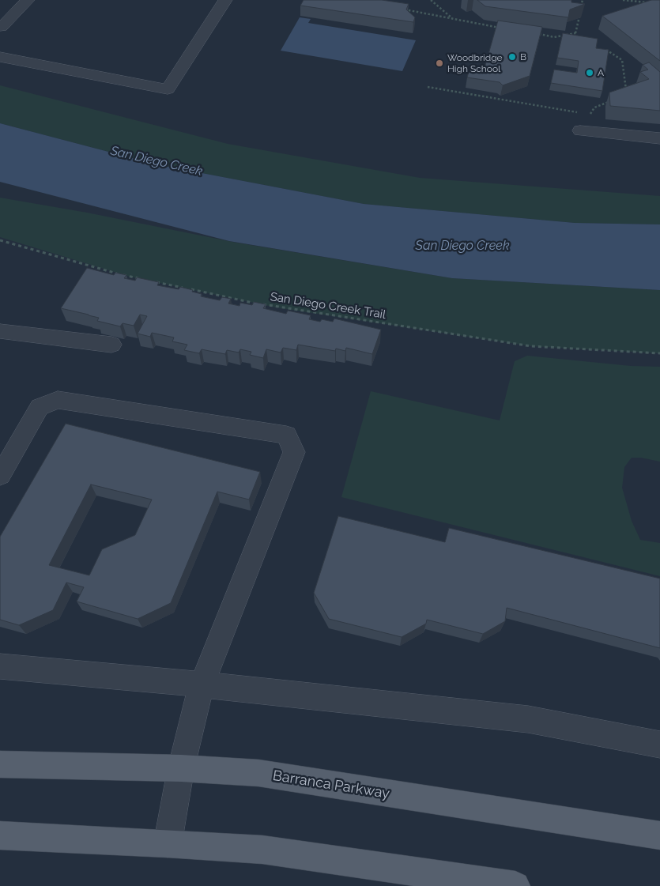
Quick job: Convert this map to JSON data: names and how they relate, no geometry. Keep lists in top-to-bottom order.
{
  "streets": {
    "main road": ["Barranca Parkway"],
    "path": ["San Diego Creek Trail"]
  },
  "water": ["San Diego Creek"],
  "places": ["B", "Woodbridge High School", "A"]
}
